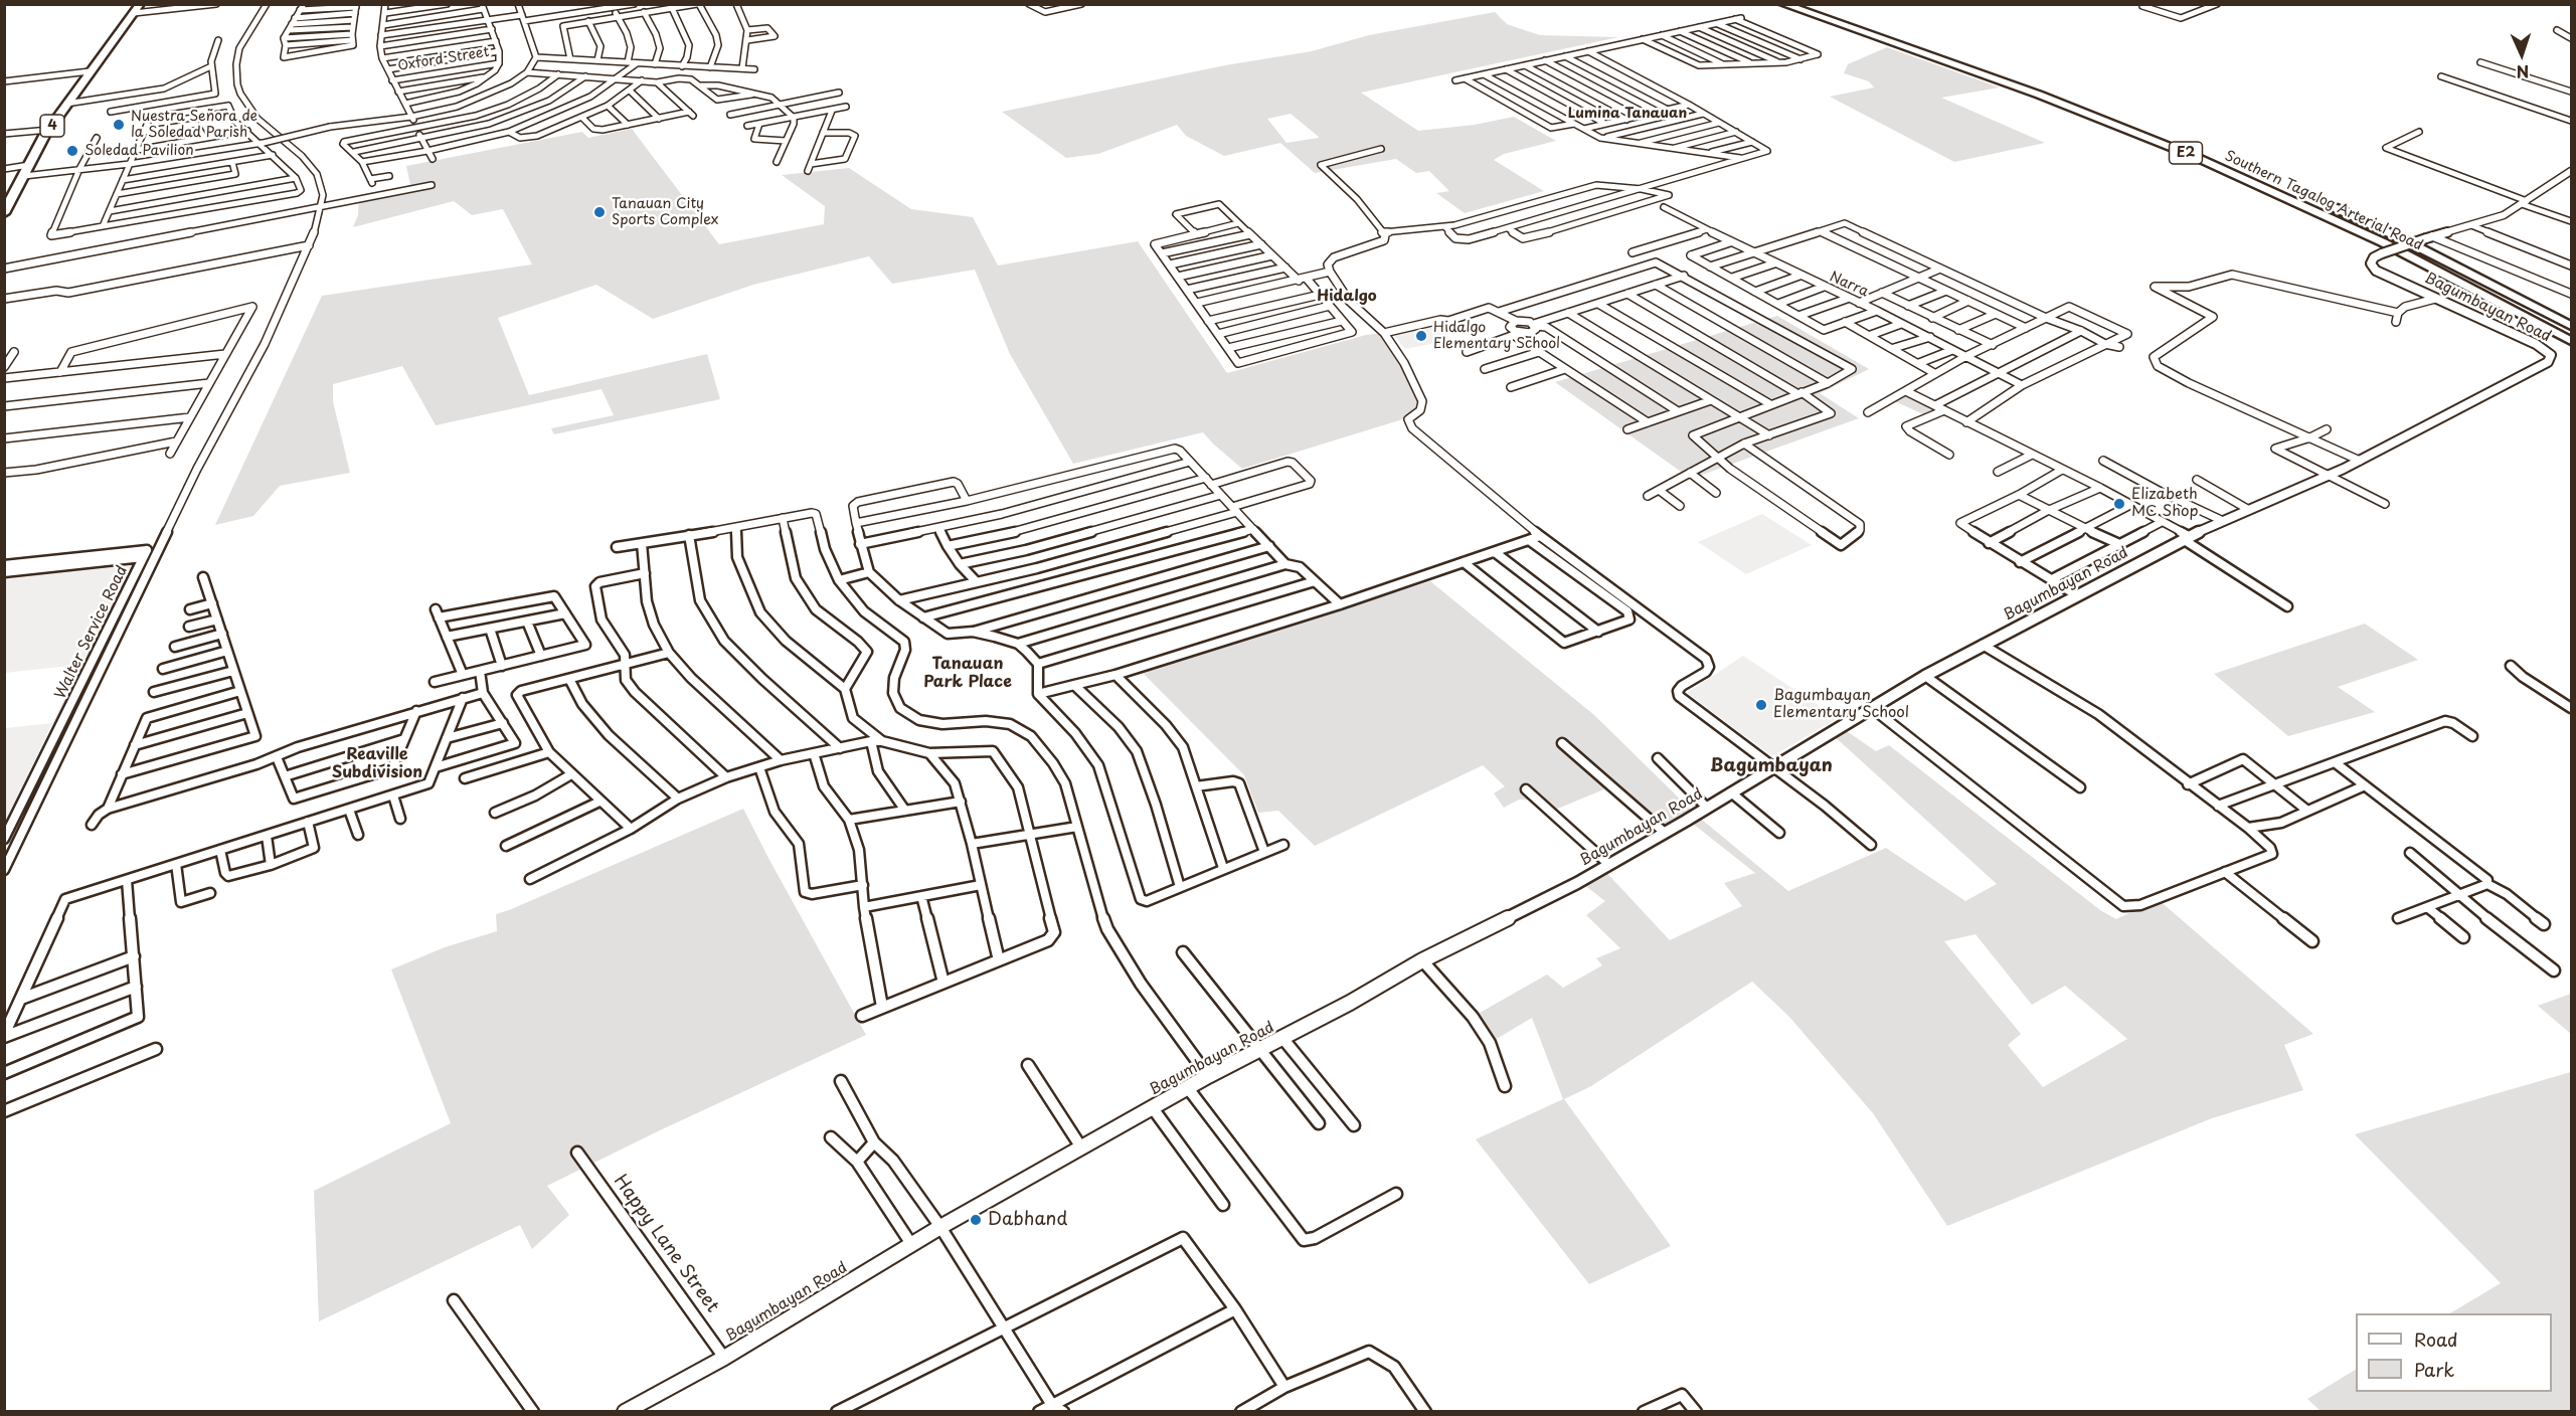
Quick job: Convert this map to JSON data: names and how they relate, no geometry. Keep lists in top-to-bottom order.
{
  "streets": {
    "highway": ["4", "E2", "Southern Tagalog Arterial Road"],
    "street": [
      "Oxford Street",
      "Narra",
      "Bagumbayan Road",
      "Walter Service Road",
      "Happy Lane Street"
    ]
  },
  "crossings": [
    ["Bagumbayan Road", "Happy Lane Street"]
  ],
  "districts": [
    "Lumina Tanauan",
    "Hidalgo",
    "Tanauan Park Place",
    "Reaville Subdivision",
    "Bagumbayan"
  ],
  "places": [
    "Nuestra Señora de la Soledad Parish",
    "Soledad Pavilion",
    "Tanauan City Sports Complex",
    "Hidalgo Elementary School",
    "Elizabeth MC Shop",
    "Bagumbayan Elementary School",
    "Dabhand"
  ],
  "legend": ["Road", "Park"],
  "north": "bottom"
}
